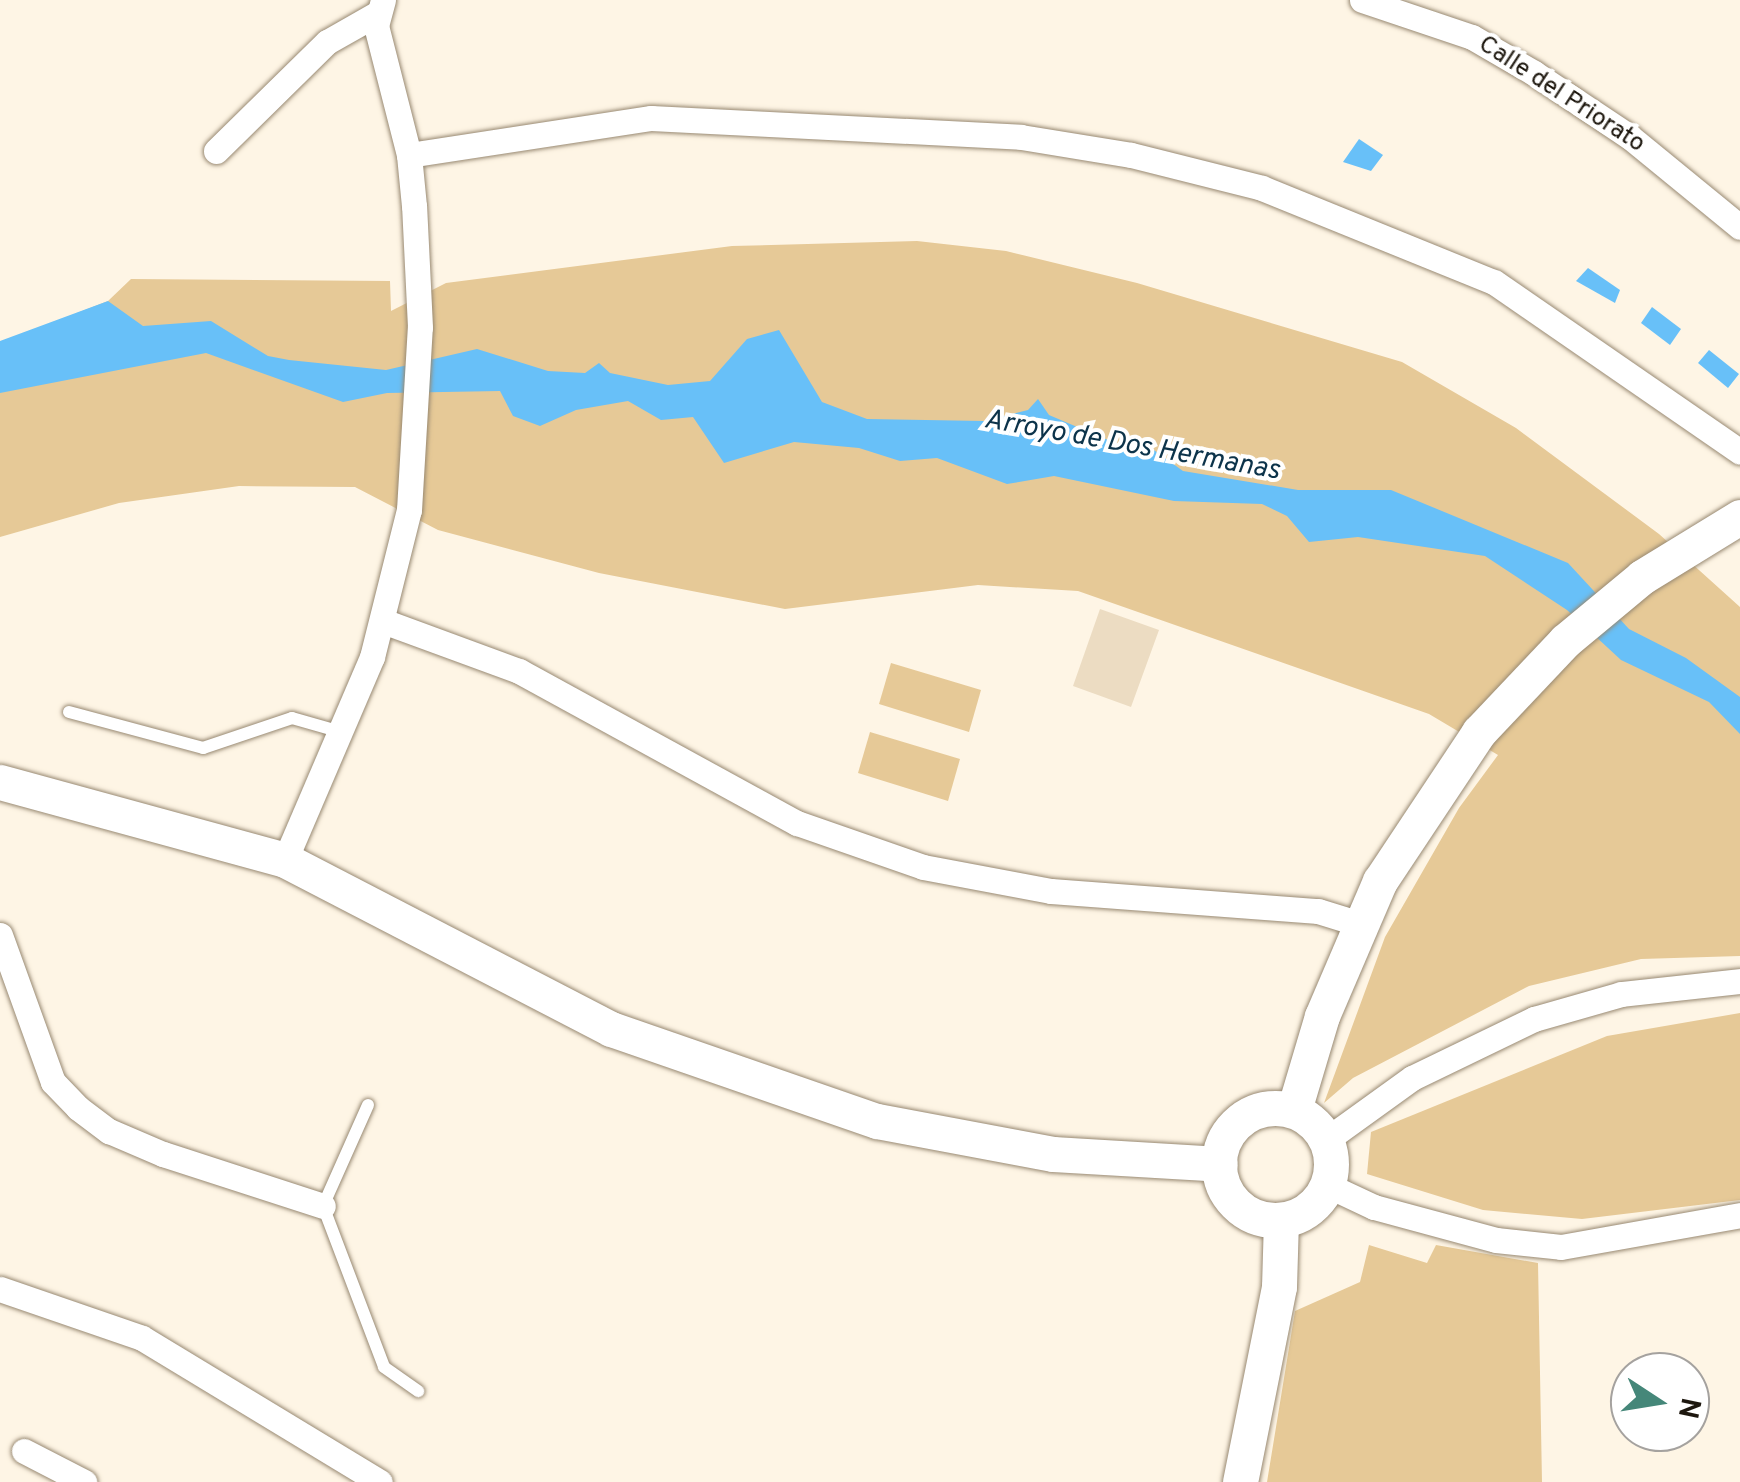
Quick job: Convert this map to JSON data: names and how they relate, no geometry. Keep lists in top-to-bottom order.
{
  "streets": {
    "street": ["Calle del Priorato"]
  },
  "water": ["Arroyo de Dos Hermanas"],
  "north": "right"
}
